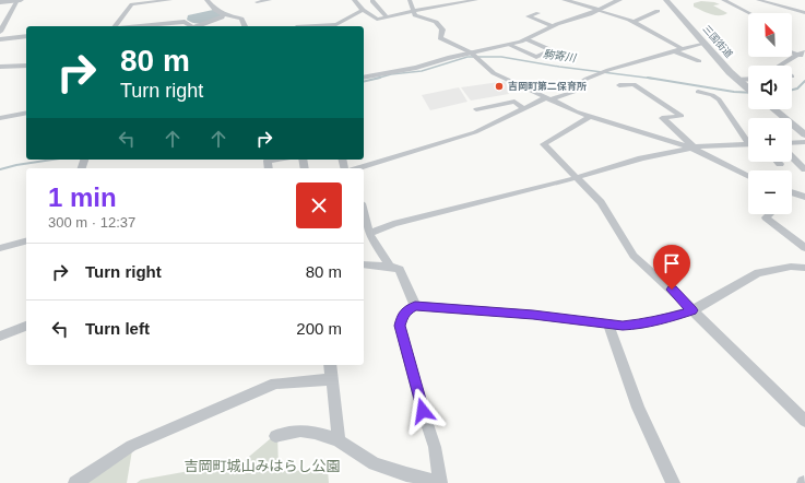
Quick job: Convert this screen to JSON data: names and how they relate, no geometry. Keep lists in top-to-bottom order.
{
  "streets": {
    "street": ["三国街道"]
  },
  "water": ["駒寄川"],
  "parks": ["吉岡町城山みはらし公園"],
  "places": ["吉岡町第二保育所"],
  "north": "top left",
  "page": {
    "map_buttons": ["+", "−"],
    "turn": ["80 m", "Turn right"],
    "heading": ["1 min", "300 m · 12:37"],
    "list": [
      {
        "name": "Turn right",
        "value": "80 m"
      },
      {
        "name": "Turn left",
        "value": "200 m"
      }
    ]
  }
}
